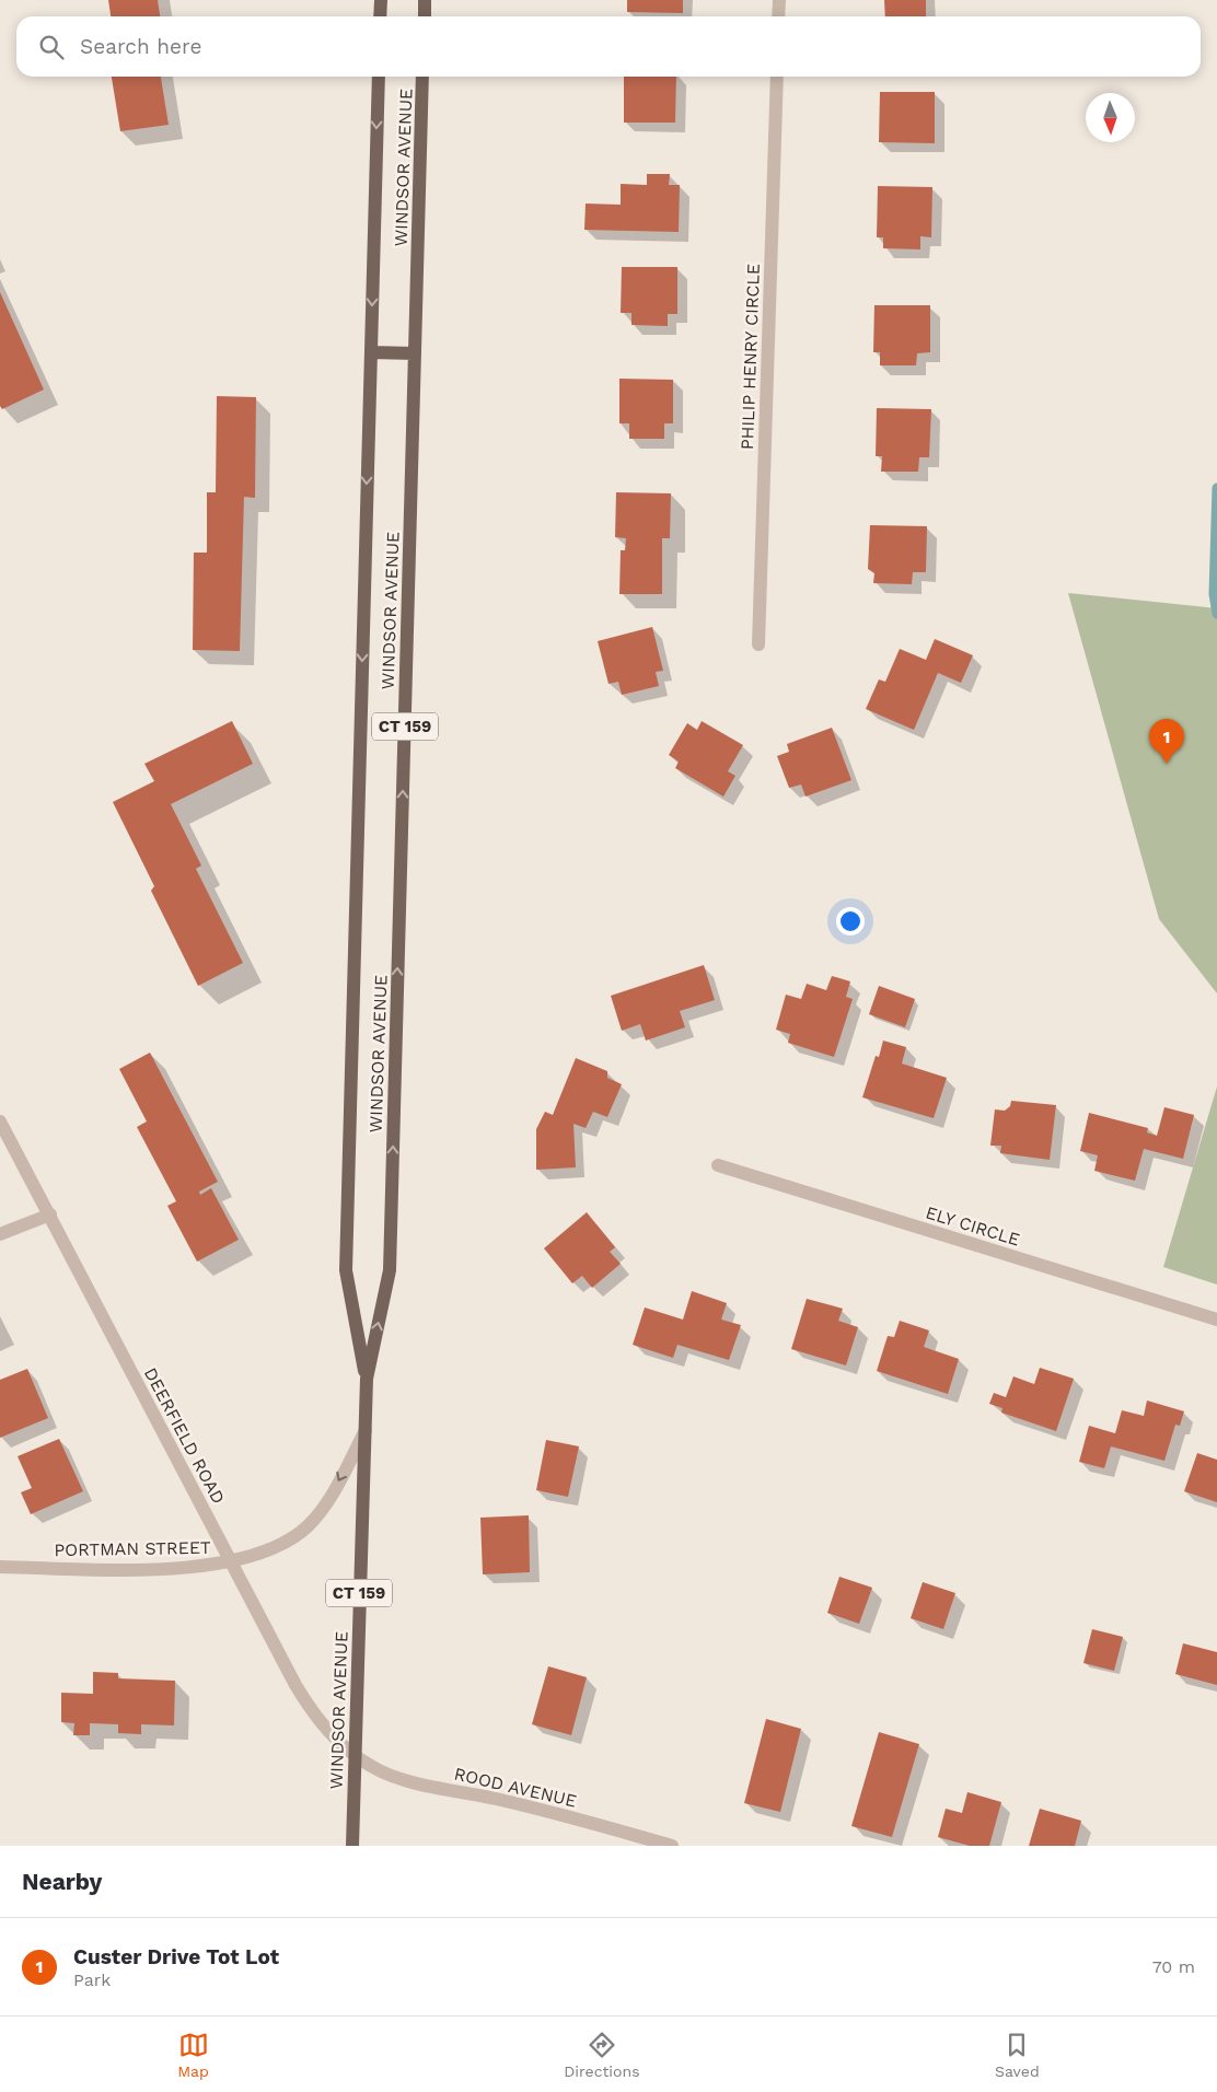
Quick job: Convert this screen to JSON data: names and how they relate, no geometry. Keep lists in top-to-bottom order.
{
  "streets": {
    "main road": ["WINDSOR AVENUE", "CT 159"],
    "street": [
      "PHILIP HENRY CIRCLE",
      "ELY CIRCLE",
      "DEERFIELD ROAD",
      "PORTMAN STREET",
      "ROOD AVENUE"
    ]
  },
  "crossings": [
    ["WINDSOR AVENUE", "DEERFIELD ROAD"],
    ["WINDSOR AVENUE", "PORTMAN STREET"],
    ["WINDSOR AVENUE", "ROOD AVENUE"],
    ["DEERFIELD ROAD", "PORTMAN STREET"],
    ["DEERFIELD ROAD", "ROOD AVENUE"]
  ],
  "one_way": ["PORTMAN STREET"],
  "north": "bottom",
  "page": {
    "search": "Search here",
    "pins": "1",
    "heading": "Nearby",
    "list": [
      {
        "mark": "1",
        "name": "Custer Drive Tot Lot",
        "note": "Park",
        "value": "70 m"
      }
    ],
    "nav": ["Map", "Directions", "Saved"]
  }
}
